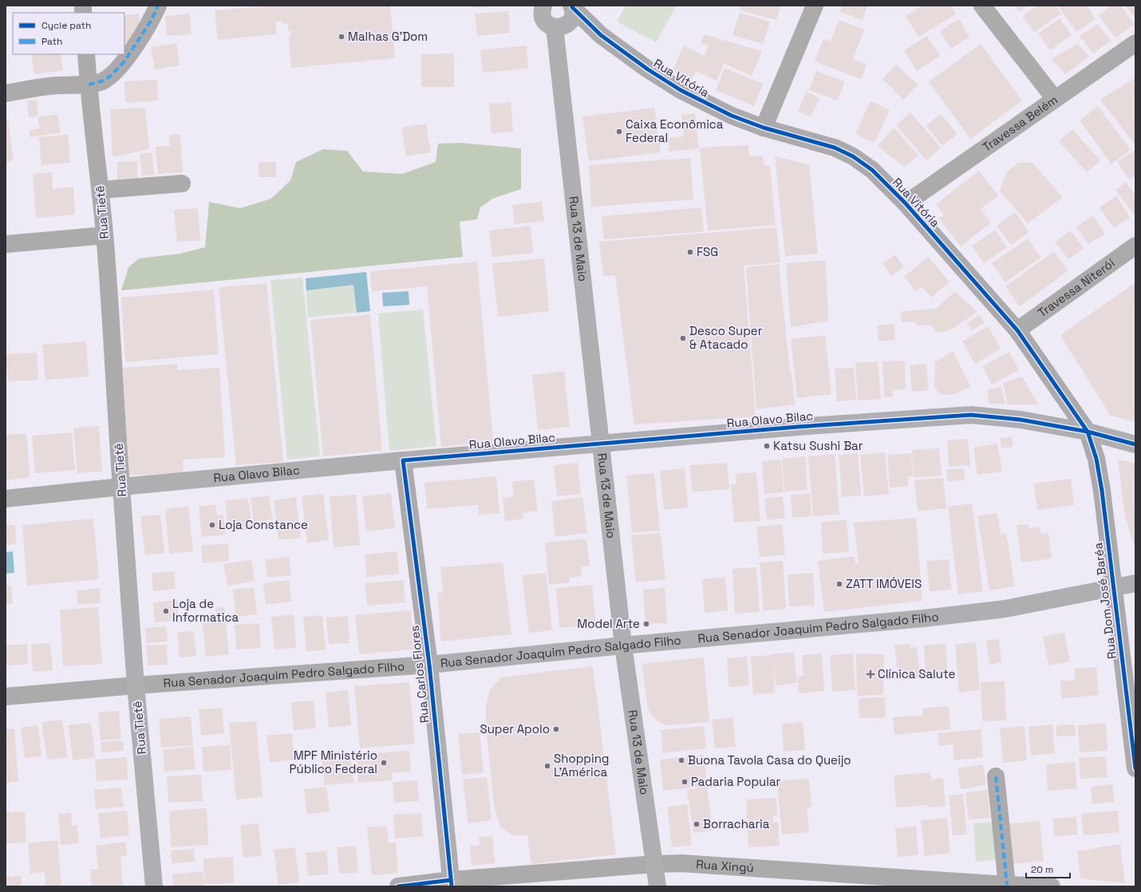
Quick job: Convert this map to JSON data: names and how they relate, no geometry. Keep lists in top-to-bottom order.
{
  "streets": {
    "main road": [
      "Rua Tietê",
      "Rua 13 de Maio",
      "Rua Olavo Bilac",
      "Rua Senador Joaquim Pedro Salgado Filho",
      "Rua Carlos Flores"
    ],
    "street": [
      "Rua Vitória",
      "Travessa Belém",
      "Travessa Niterói",
      "Rua Dom José Baréa",
      "Rua Xingú"
    ]
  },
  "crossings": [
    ["Rua Vitória", "Travessa Belém"],
    ["Rua Vitória", "Travessa Niterói"],
    ["Rua Vitória", "Rua Olavo Bilac"],
    ["Rua Vitória", "Rua Dom José Baréa"],
    ["Rua Tietê", "Rua Olavo Bilac"],
    ["Rua Tietê", "Rua Senador Joaquim Pedro Salgado Filho"],
    ["Rua 13 de Maio", "Rua Olavo Bilac"],
    ["Rua 13 de Maio", "Rua Senador Joaquim Pedro Salgado Filho"],
    ["Rua 13 de Maio", "Rua Xingú"],
    ["Rua Olavo Bilac", "Rua Dom José Baréa"],
    ["Rua Olavo Bilac", "Rua Carlos Flores"],
    ["Rua Dom José Baréa", "Rua Senador Joaquim Pedro Salgado Filho"],
    ["Rua Senador Joaquim Pedro Salgado Filho", "Rua Carlos Flores"],
    ["Rua Carlos Flores", "Rua Xingú"]
  ],
  "places": {
    "other": [
      "Malhas G'Dom",
      "Caixa Econômica Federal",
      "FSG",
      "Desco Super & Atacado",
      "Katsu Sushi Bar",
      "Loja Constance",
      "ZATT IMÓVEIS",
      "Loja de Informatica",
      "Model Arte",
      "Super Apolo",
      "Buona Tavola Casa do Queijo",
      "MPF Ministério Público Federal",
      "Shopping L'América",
      "Padaria Popular",
      "Borracharia"
    ],
    "health": ["Clínica Salute"]
  },
  "legend": ["Cycle path", "Path"],
  "scale_bar": "20 m"
}
